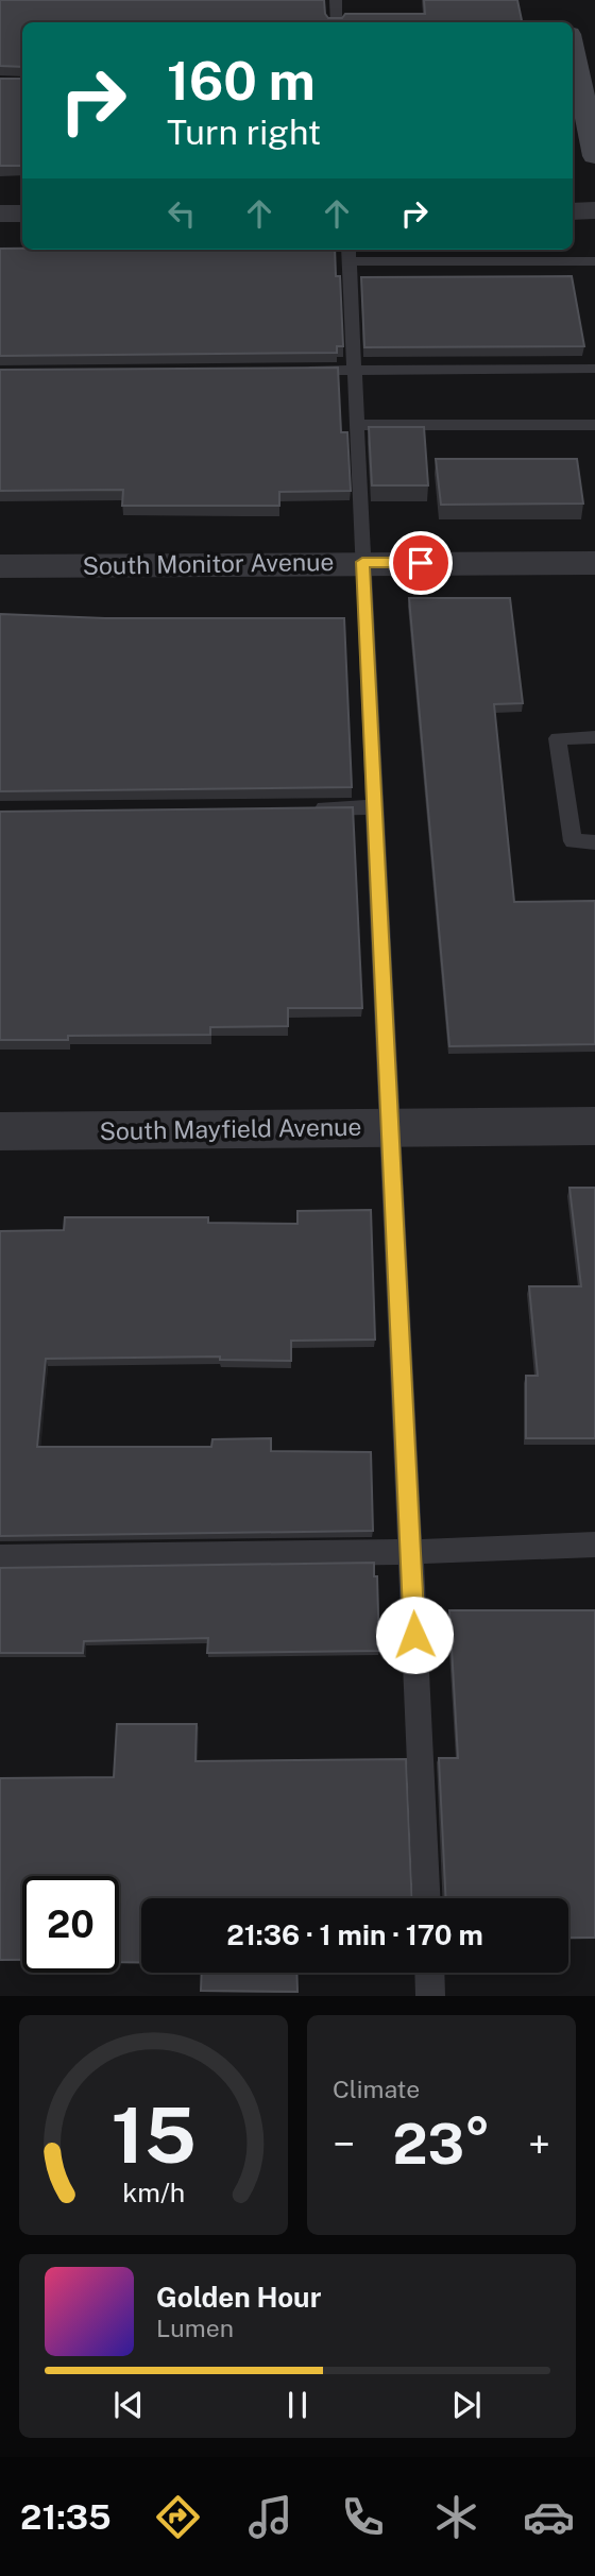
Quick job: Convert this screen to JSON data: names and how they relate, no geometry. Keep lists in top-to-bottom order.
{
  "streets": {
    "street": ["South Monitor Avenue", "South Mayfield Avenue"]
  },
  "page": {
    "turn": ["160 m", "Turn right"],
    "limit": "20",
    "trip": "21:36 · 1 min · 170 m",
    "tile": "Climate",
    "heat": ["−", "23°", "+"],
    "song": ["Golden Hour", "Lumen"],
    "tabs": "21:35",
    "gauge": ["15", "km/h"]
  }
}
